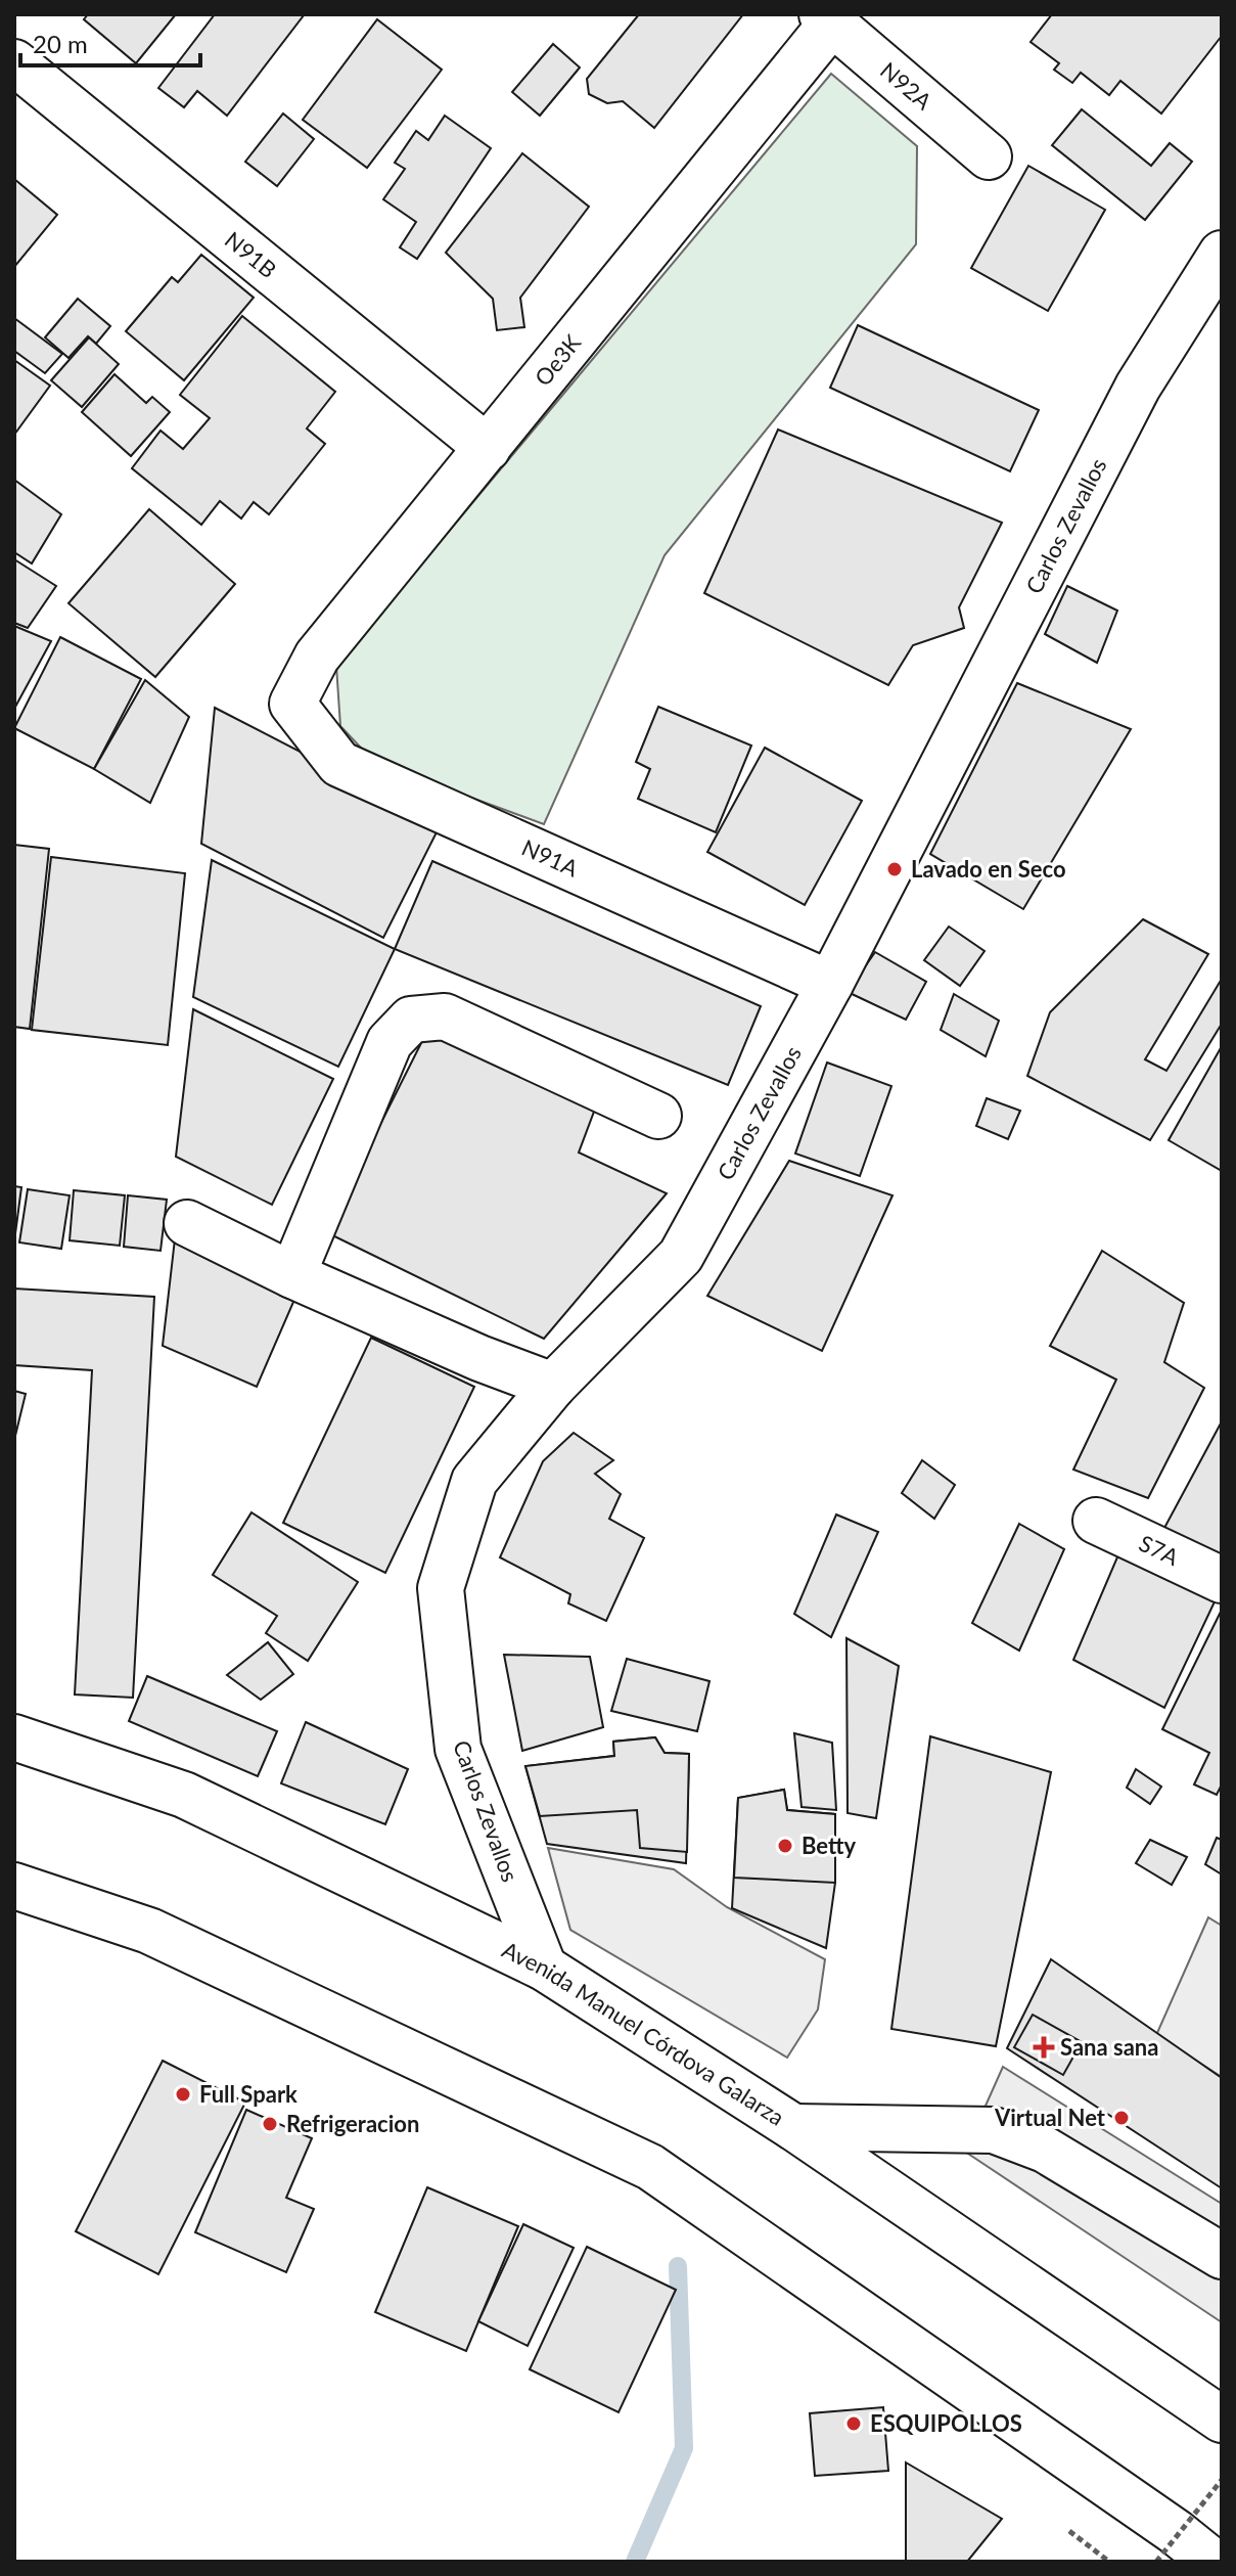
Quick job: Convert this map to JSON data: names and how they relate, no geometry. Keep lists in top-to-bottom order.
{
  "streets": {
    "street": [
      "N92A",
      "N91B",
      "Oe3K",
      "Carlos Zevallos",
      "N91A",
      "S7A",
      "Avenida Manuel Córdova Galarza"
    ]
  },
  "crossings": [
    ["N92A", "Oe3K"],
    ["N91B", "Oe3K"],
    ["Oe3K", "N91A"],
    ["Carlos Zevallos", "N91A"],
    ["Carlos Zevallos", "Avenida Manuel Córdova Galarza"]
  ],
  "places": {
    "other": [
      "Lavado en Seco",
      "Betty",
      "Full Spark",
      "Virtual Net",
      "Refrigeracion",
      "ESQUIPOLLOS"
    ],
    "health": ["Sana sana"]
  },
  "scale_bar": "20 m"
}
